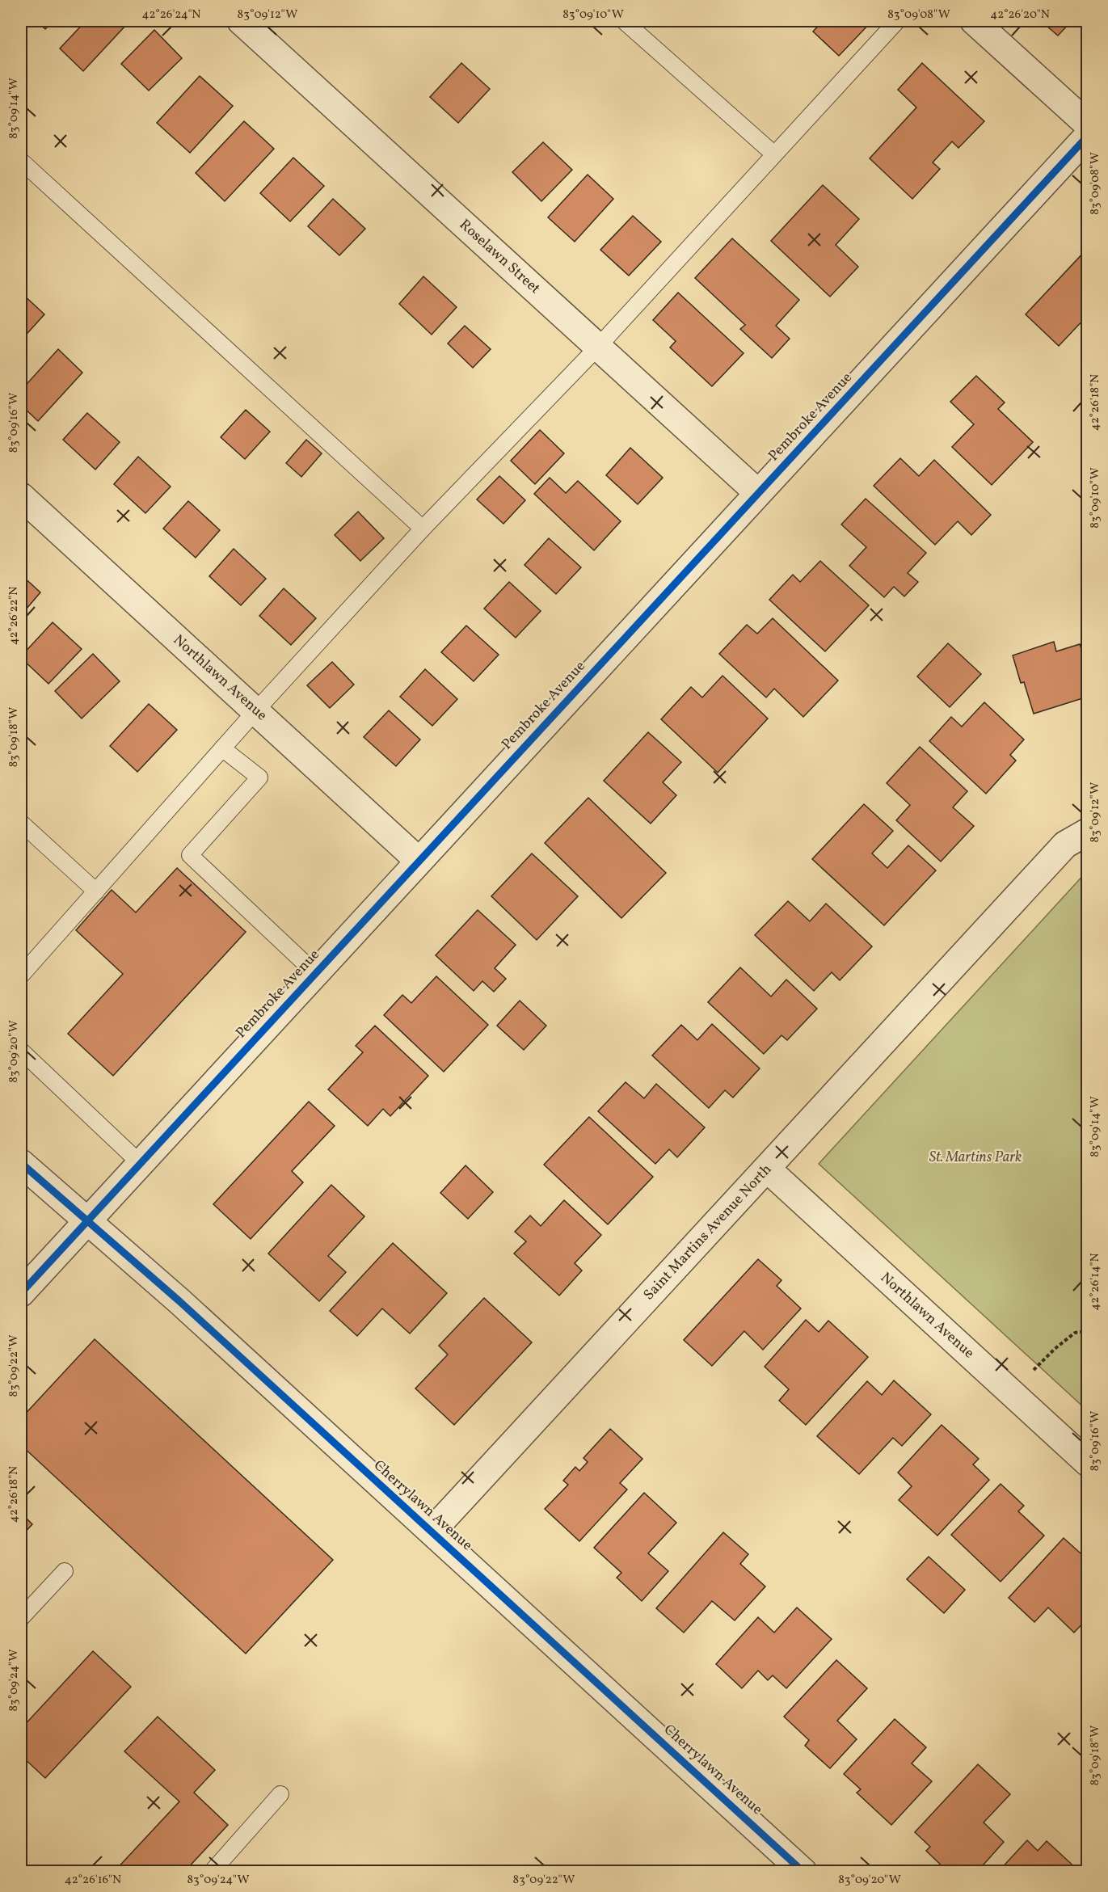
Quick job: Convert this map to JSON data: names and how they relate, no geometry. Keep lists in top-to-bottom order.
{
  "streets": {
    "street": [
      "Roselawn Street",
      "Pembroke Avenue",
      "Northlawn Avenue",
      "Saint Martins Avenue North",
      "Cherrylawn Avenue"
    ]
  },
  "crossings": [
    ["Roselawn Street", "Pembroke Avenue"],
    ["Pembroke Avenue", "Northlawn Avenue"],
    ["Pembroke Avenue", "Cherrylawn Avenue"],
    ["Northlawn Avenue", "Saint Martins Avenue North"],
    ["Saint Martins Avenue North", "Cherrylawn Avenue"]
  ],
  "parks": ["St. Martins Park"],
  "coordinates": [
    "42°26'24\"N",
    "83°09'12\"W",
    "83°09'10\"W",
    "83°09'08\"W",
    "42°26'20\"N",
    "83°09'14\"W",
    "42°26'18\"N",
    "83°09'16\"W",
    "42°26'22\"N",
    "83°09'18\"W",
    "83°09'20\"W",
    "42°26'14\"N",
    "83°09'22\"W",
    "83°09'24\"W",
    "42°26'16\"N"
  ]
}
